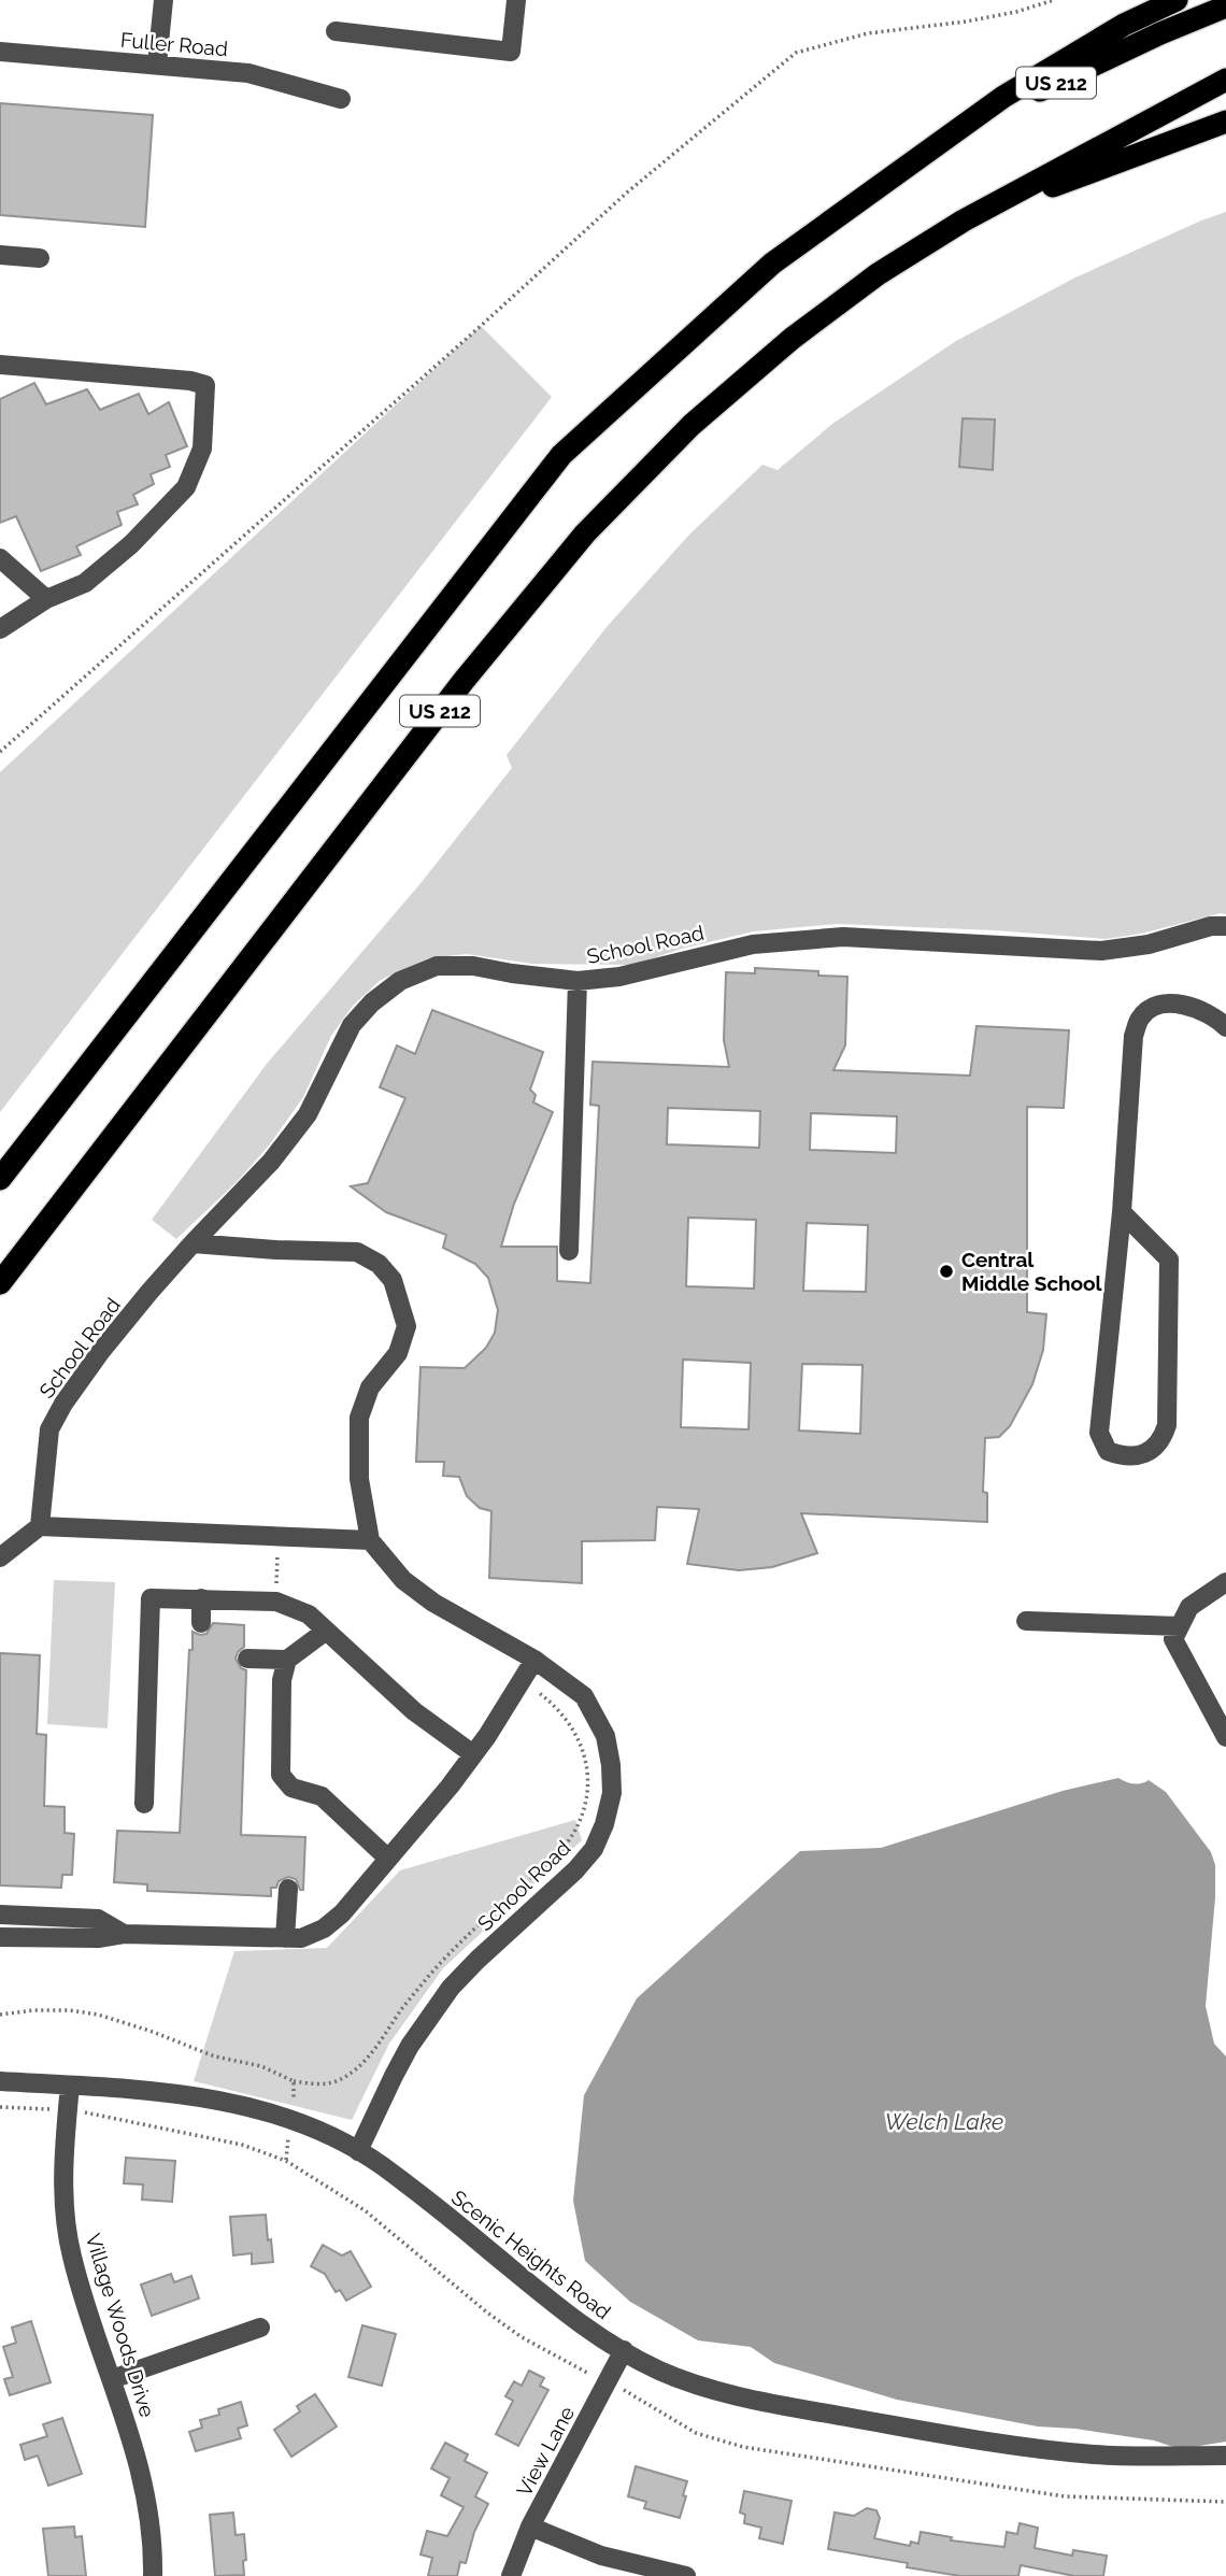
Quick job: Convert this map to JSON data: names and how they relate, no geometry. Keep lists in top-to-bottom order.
{
  "streets": {
    "highway": ["US 212"],
    "street": [
      "Fuller Road",
      "School Road",
      "Scenic Heights Road",
      "Village Woods Drive",
      "View Lane"
    ]
  },
  "crossings": [
    ["School Road", "Scenic Heights Road"],
    ["Scenic Heights Road", "Village Woods Drive"],
    ["Scenic Heights Road", "View Lane"]
  ],
  "water": ["Welch Lake"],
  "places": ["Central Middle School"]
}
